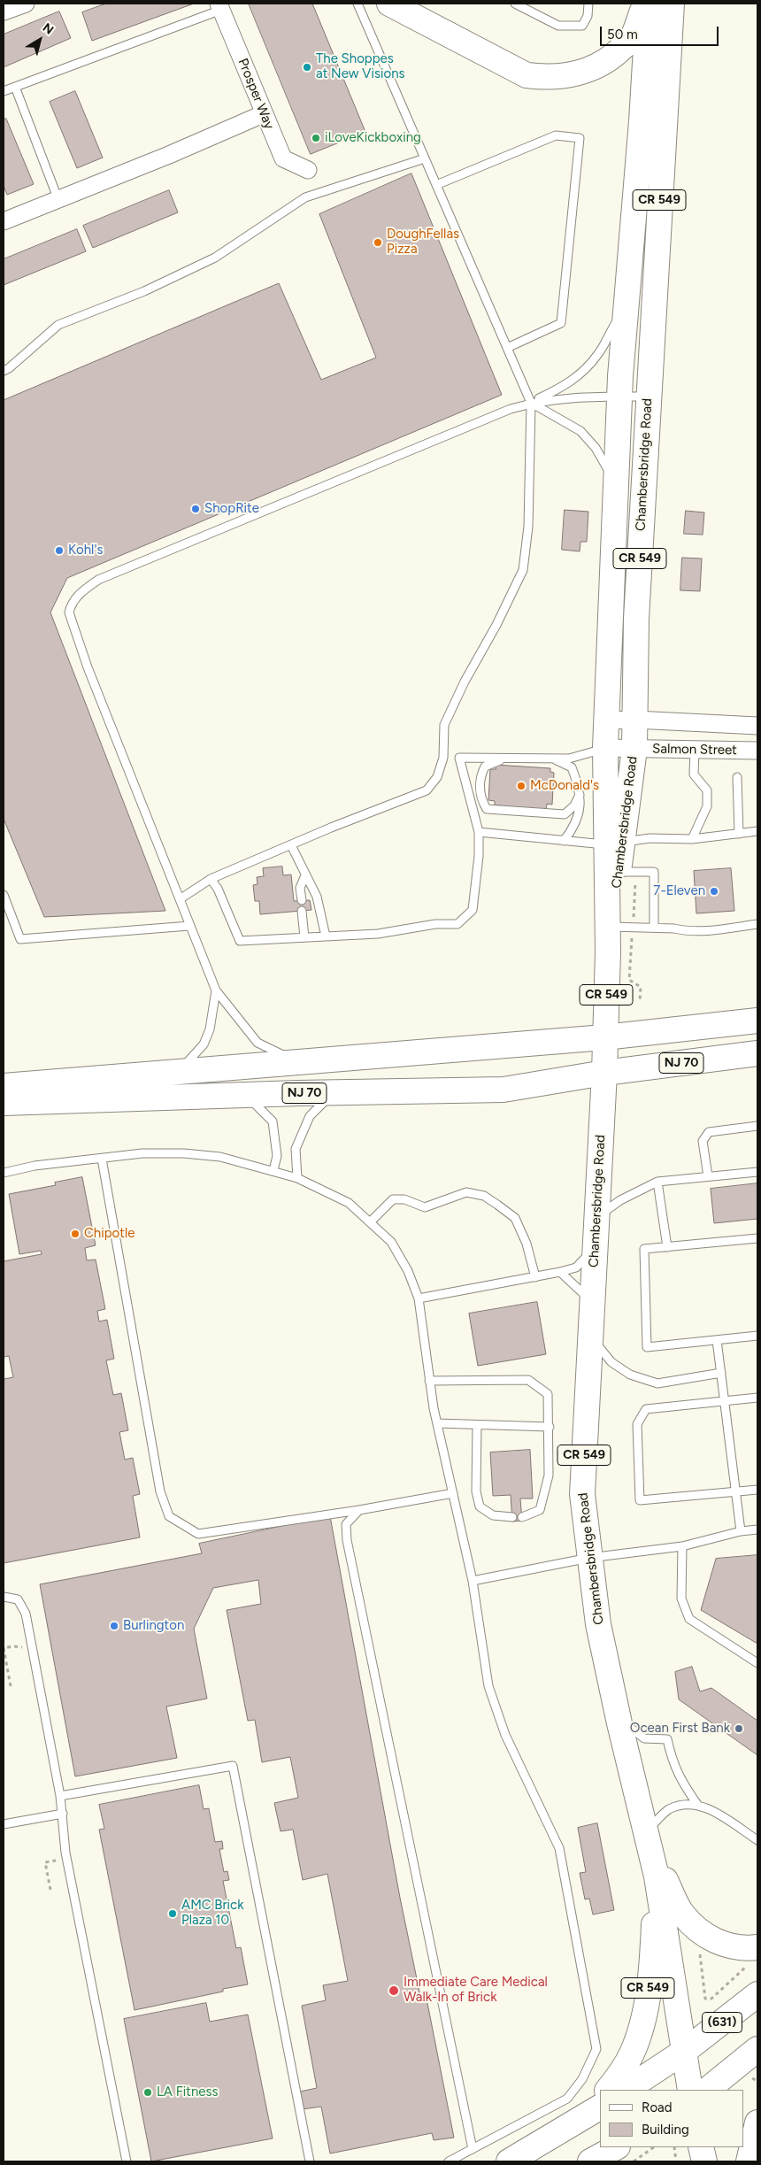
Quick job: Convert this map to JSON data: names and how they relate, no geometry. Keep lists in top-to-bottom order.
{
  "streets": {
    "main road": [
      "CR 549",
      "Chambersbridge Road",
      "NJ 70",
      "(631)"
    ],
    "street": ["Prosper Way", "Salmon Street"]
  },
  "crossings": [
    ["CR 549", "Chambersbridge Road"],
    ["CR 549", "(631)"],
    ["Chambersbridge Road", "Salmon Street"],
    ["Chambersbridge Road", "NJ 70"],
    ["Chambersbridge Road", "(631)"]
  ],
  "places": [
    "The Shoppes at New Visions",
    "iLoveKickboxing",
    "DoughFellas Pizza",
    "ShopRite",
    "Kohl's",
    "McDonald's",
    "7-Eleven",
    "Chipotle",
    "Burlington",
    "Ocean First Bank",
    "AMC Brick Plaza 10",
    "Immediate Care Medical Walk-In of Brick",
    "LA Fitness"
  ],
  "legend": ["Road", "Building"],
  "scale_bar": "50 m",
  "north": "top right"
}
